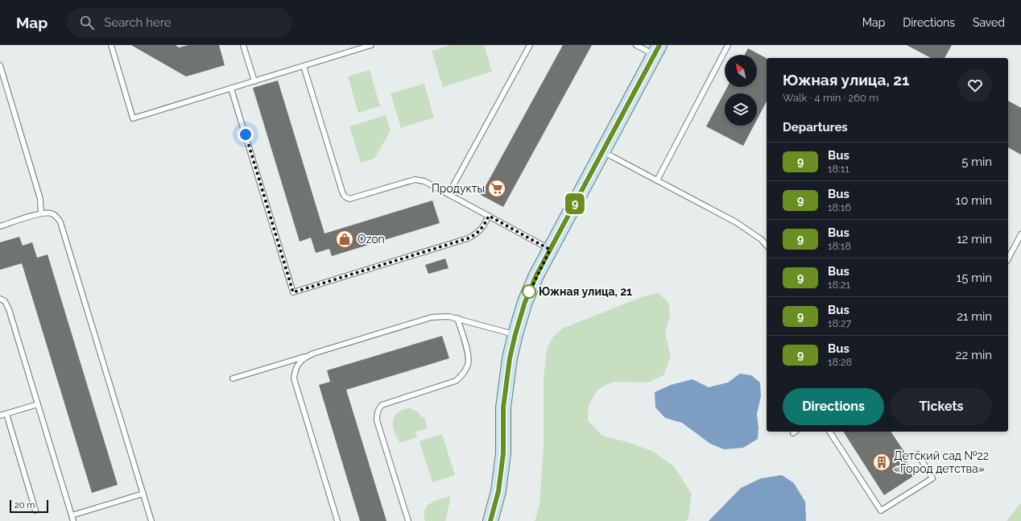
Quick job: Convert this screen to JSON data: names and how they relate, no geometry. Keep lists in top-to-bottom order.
{
  "places": {
    "supermarket": ["Продукты"],
    "shop": ["Ozon"],
    "other": ["Южная улица, 21"],
    "building": ["Детский сад №22 «Город детства»"]
  },
  "lines": ["bus line 9"],
  "scale_bar": "20 m",
  "north": "top left",
  "page": {
    "header": "Map",
    "search": "Search here",
    "nav": ["Map", "Directions", "Saved"],
    "on_map": "9",
    "heading": [
      ["Южная улица, 21", "Walk · 4 min · 260 m"],
      "Departures"
    ],
    "list": [
      {
        "mark": "9",
        "name": "Bus",
        "note": "18:11",
        "value": "5 min"
      },
      {
        "mark": "9",
        "name": "Bus",
        "note": "18:16",
        "value": "10 min"
      },
      {
        "mark": "9",
        "name": "Bus",
        "note": "18:18",
        "value": "12 min"
      },
      {
        "mark": "9",
        "name": "Bus",
        "note": "18:21",
        "value": "15 min"
      },
      {
        "mark": "9",
        "name": "Bus",
        "note": "18:27",
        "value": "21 min"
      },
      {
        "mark": "9",
        "name": "Bus",
        "note": "18:28",
        "value": "22 min"
      }
    ],
    "buttons": ["Directions", "Tickets"],
    "scale": "20 m"
  }
}
